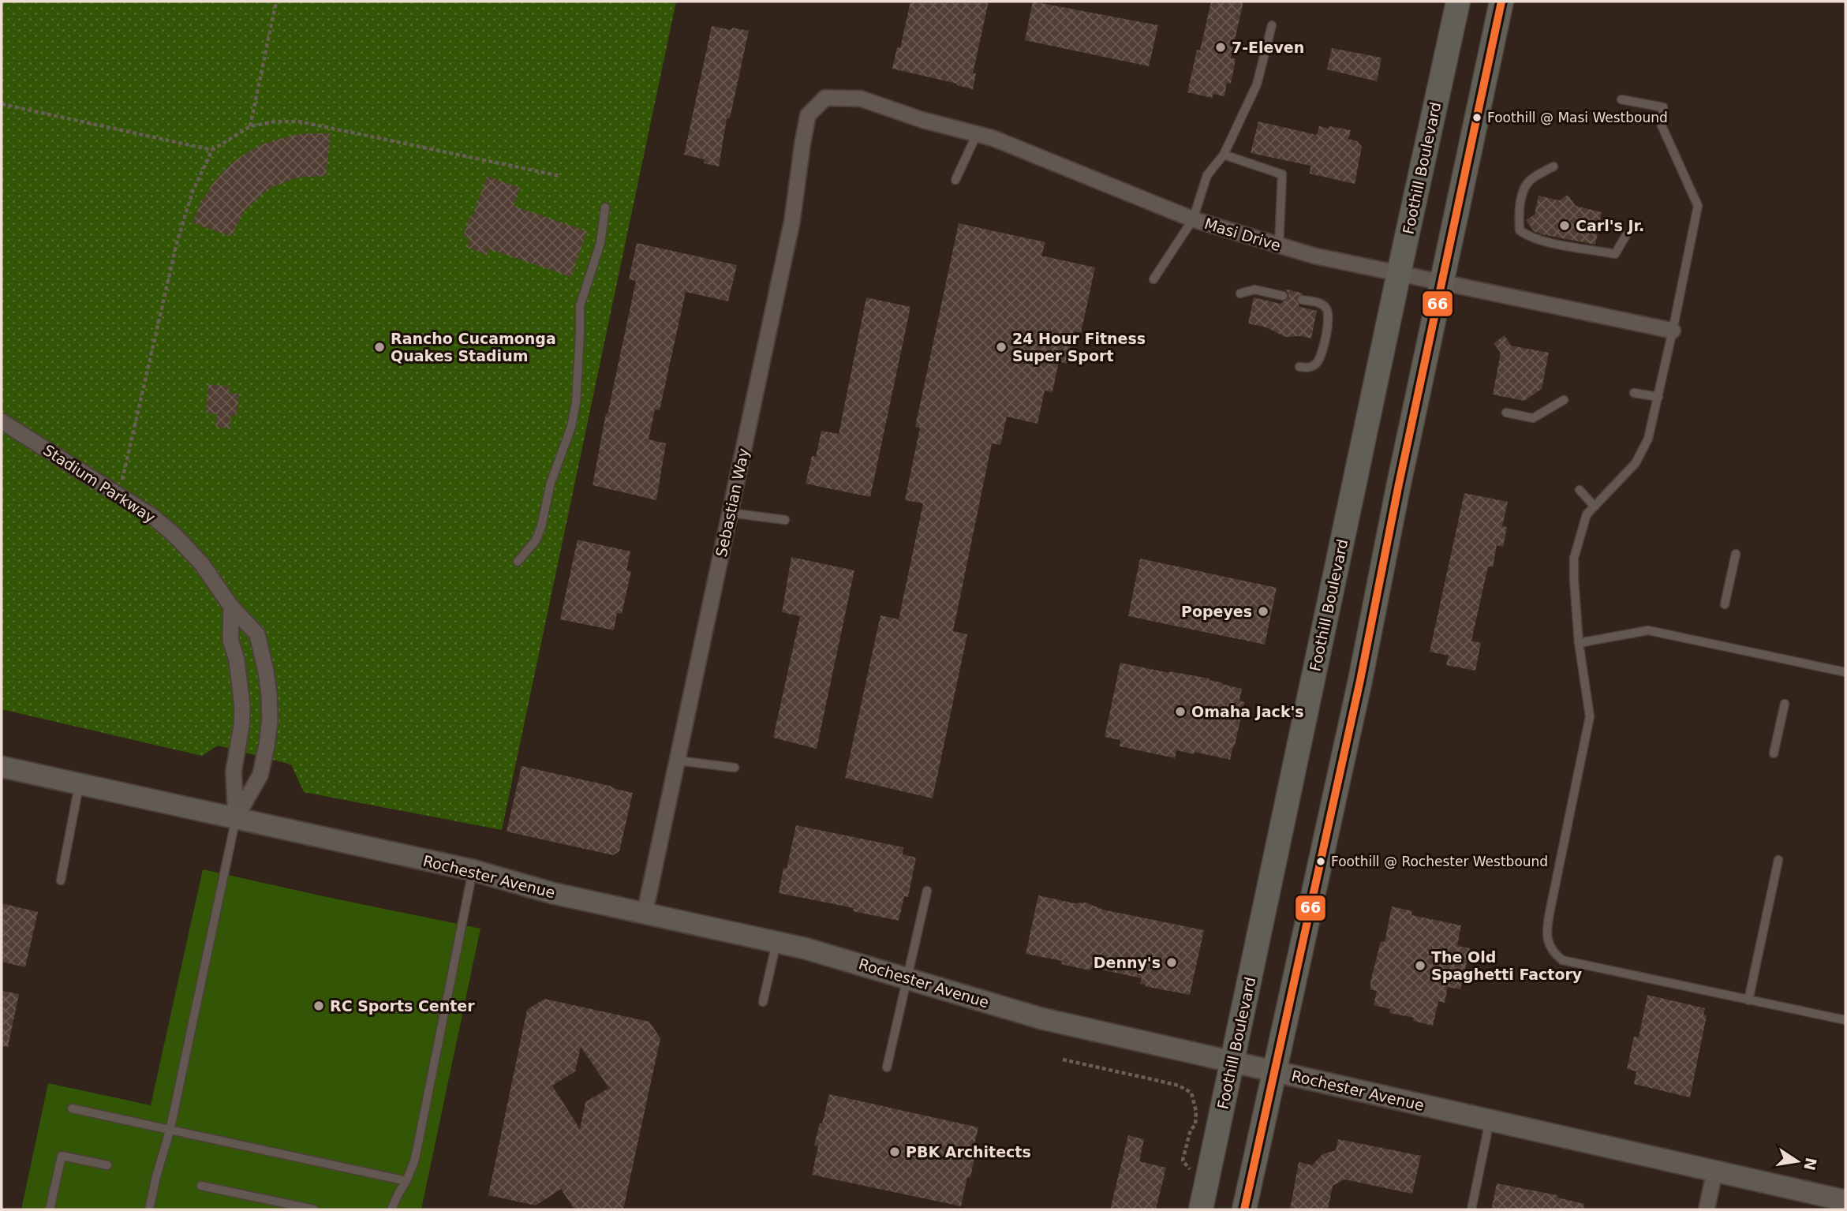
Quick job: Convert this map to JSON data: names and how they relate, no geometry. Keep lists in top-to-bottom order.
{
  "streets": {
    "main road": ["Foothill Boulevard", "Rochester Avenue"],
    "street": ["Masi Drive", "Stadium Parkway", "Sebastian Way"]
  },
  "crossings": [
    ["Foothill Boulevard", "Masi Drive"],
    ["Foothill Boulevard", "Rochester Avenue"],
    ["Masi Drive", "Sebastian Way"],
    ["Stadium Parkway", "Rochester Avenue"],
    ["Sebastian Way", "Rochester Avenue"]
  ],
  "places": [
    "7-Eleven",
    "Foothill @ Masi Westbound",
    "Carl's Jr.",
    "Rancho Cucamonga Quakes Stadium",
    "24 Hour Fitness Super Sport",
    "Popeyes",
    "Omaha Jack's",
    "Foothill @ Rochester Westbound",
    "Denny's",
    "The Old Spaghetti Factory",
    "RC Sports Center",
    "PBK Architects"
  ],
  "lines": ["transit line 66"],
  "north": "right"
}
